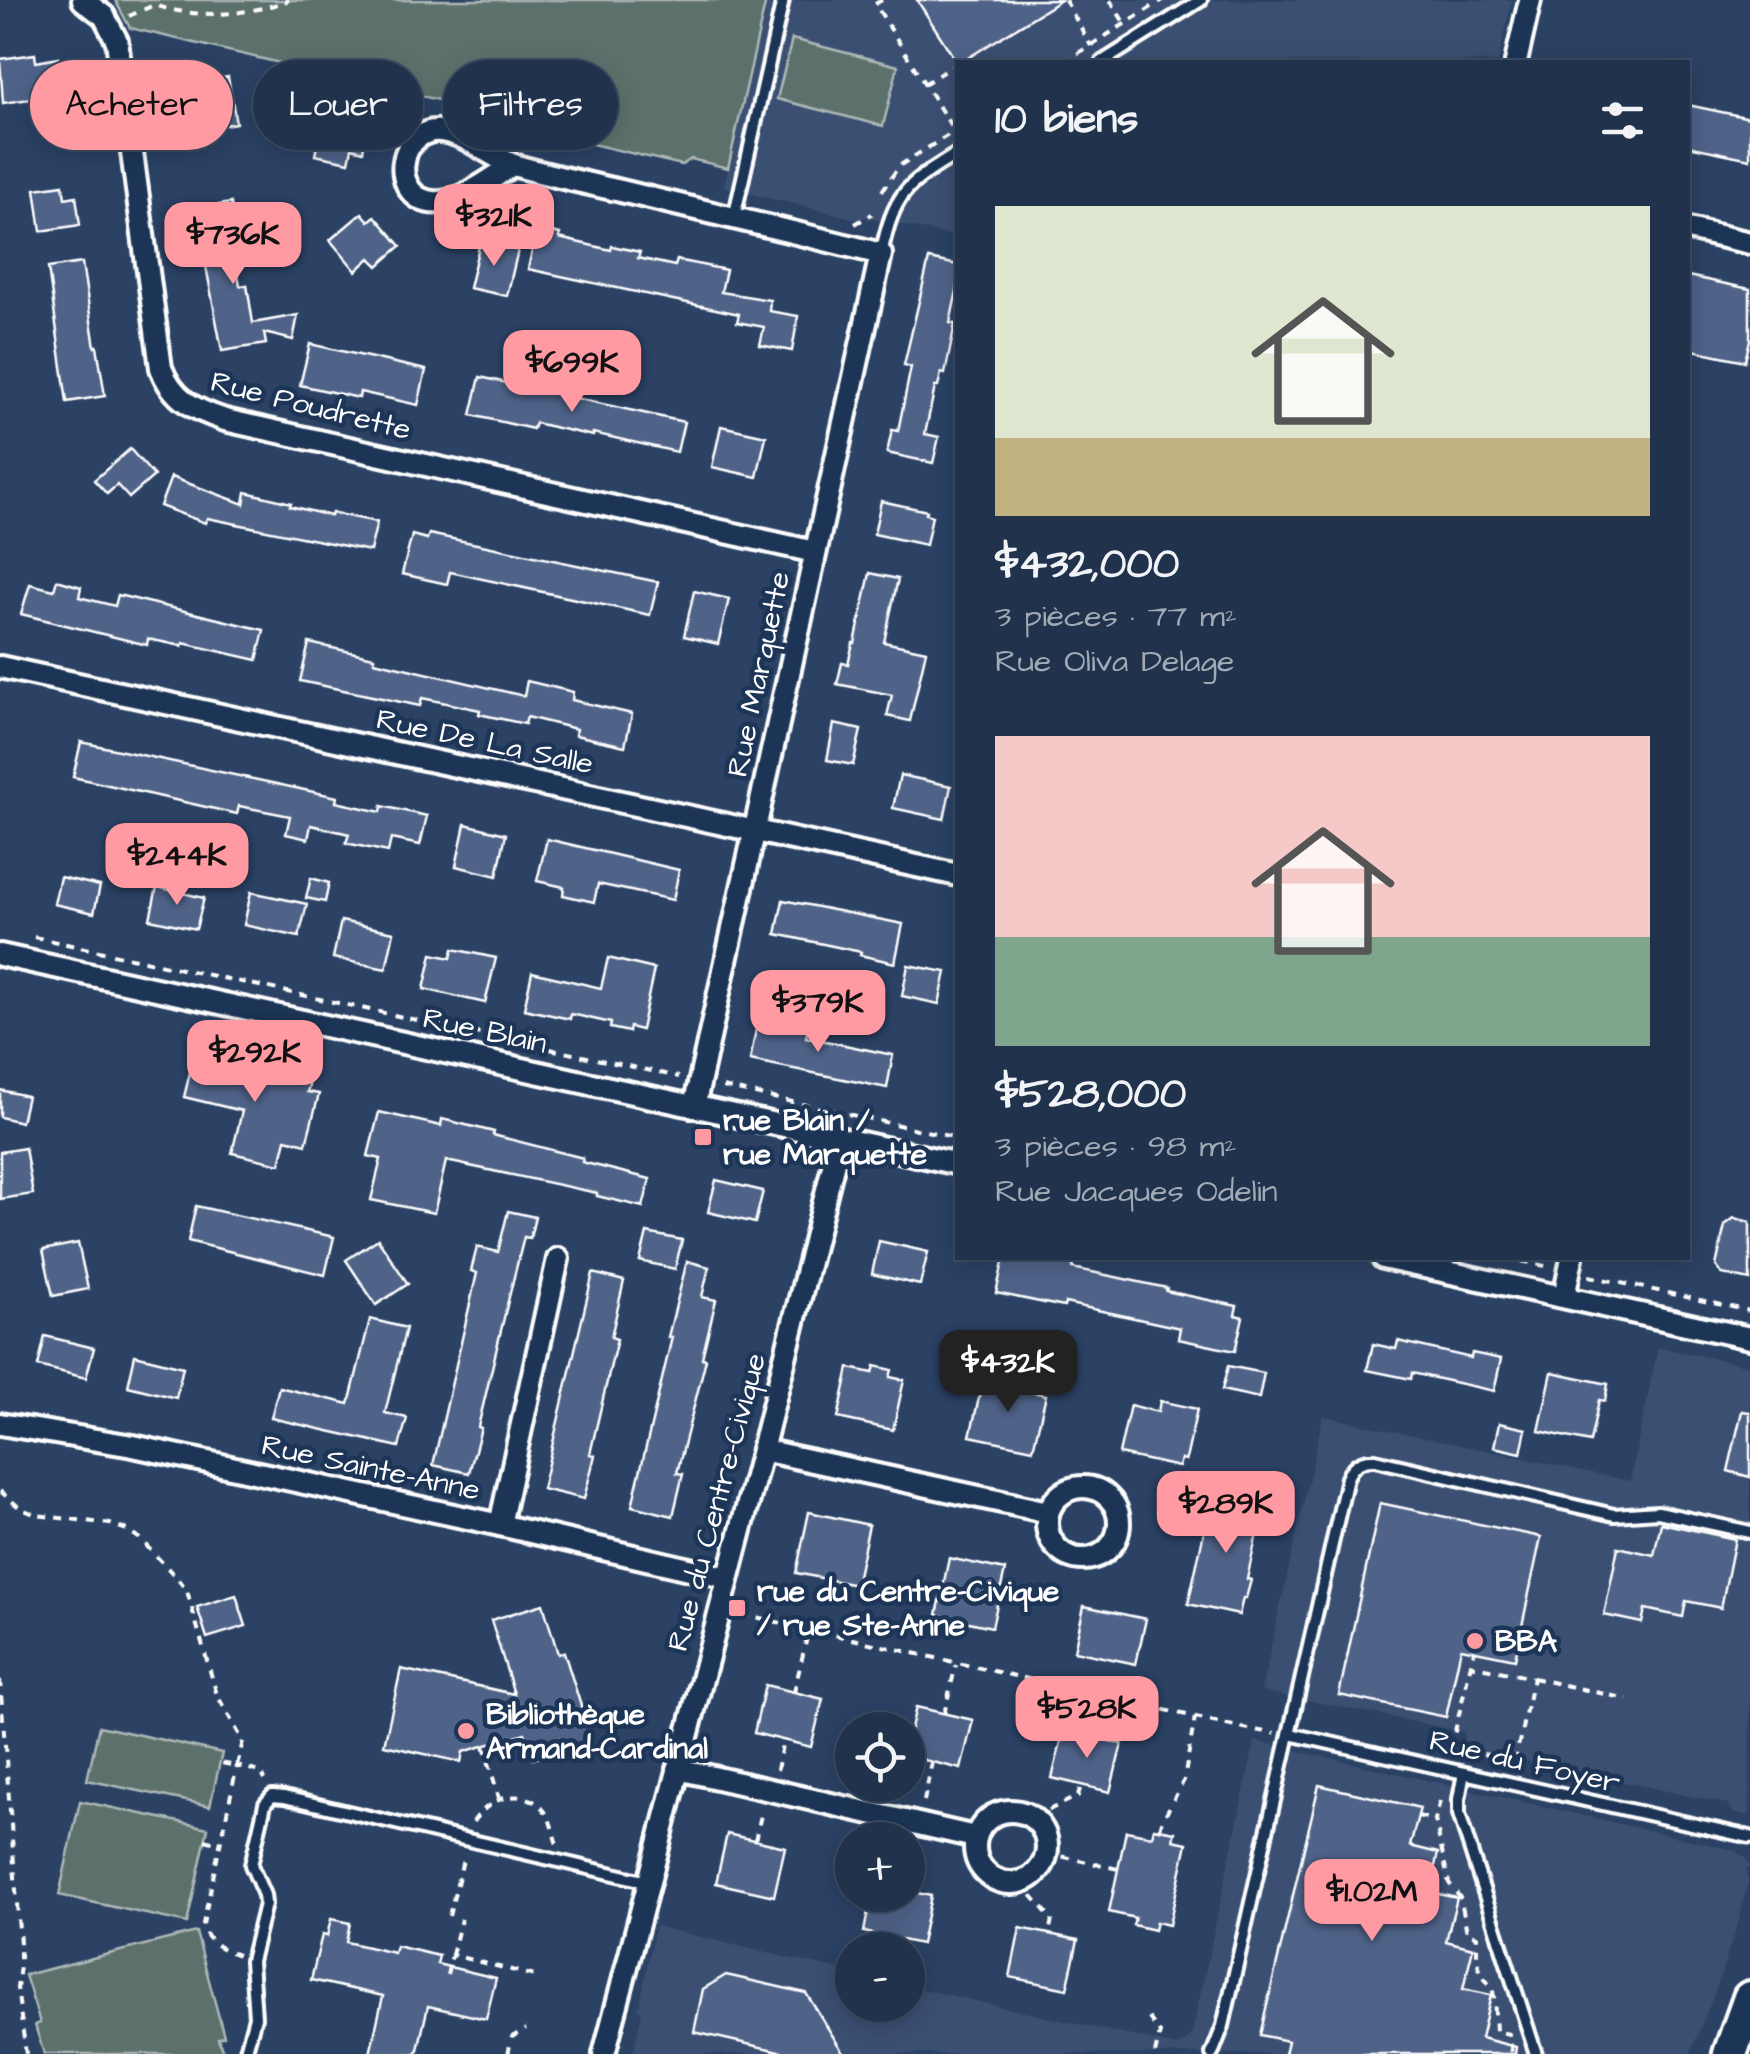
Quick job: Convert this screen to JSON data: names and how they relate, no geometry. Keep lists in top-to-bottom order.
{
  "streets": {
    "street": [
      "Rue Poudrette",
      "Rue Marquette",
      "Rue De La Salle",
      "Rue Blain",
      "Rue Sainte-Anne",
      "Rue du Centre-Civique"
    ],
    "lane": ["Rue du Foyer"]
  },
  "crossings": [
    ["Rue Poudrette", "Rue Marquette"],
    ["Rue Marquette", "Rue De La Salle"],
    ["Rue Marquette", "Rue Blain"],
    ["Rue Blain", "Rue du Centre-Civique"],
    ["Rue Sainte-Anne", "Rue du Centre-Civique"]
  ],
  "places": {
    "transit": ["rue Blain / rue Marquette", "rue du Centre-Civique / rue Ste-Anne"],
    "other": ["BBA", "Bibliothèque Armand-Cardinal"]
  },
  "page": {
    "chip": ["Acheter", "Louer", "Filtres"],
    "heading": "10 biens",
    "list": [
      {
        "name": "$432,000",
        "note": "3 pièces · 77 m² · Rue Oliva Delage"
      },
      {
        "name": "$528,000",
        "note": "3 pièces · 98 m² · Rue Jacques Odelin"
      }
    ],
    "price": [
      "$321K",
      "$736K",
      "$699K",
      "$244K",
      "$379K",
      "$292K",
      "$432K",
      "$289K",
      "$528K",
      "$1.02M"
    ],
    "map_buttons": ["+", "−"]
  }
}
